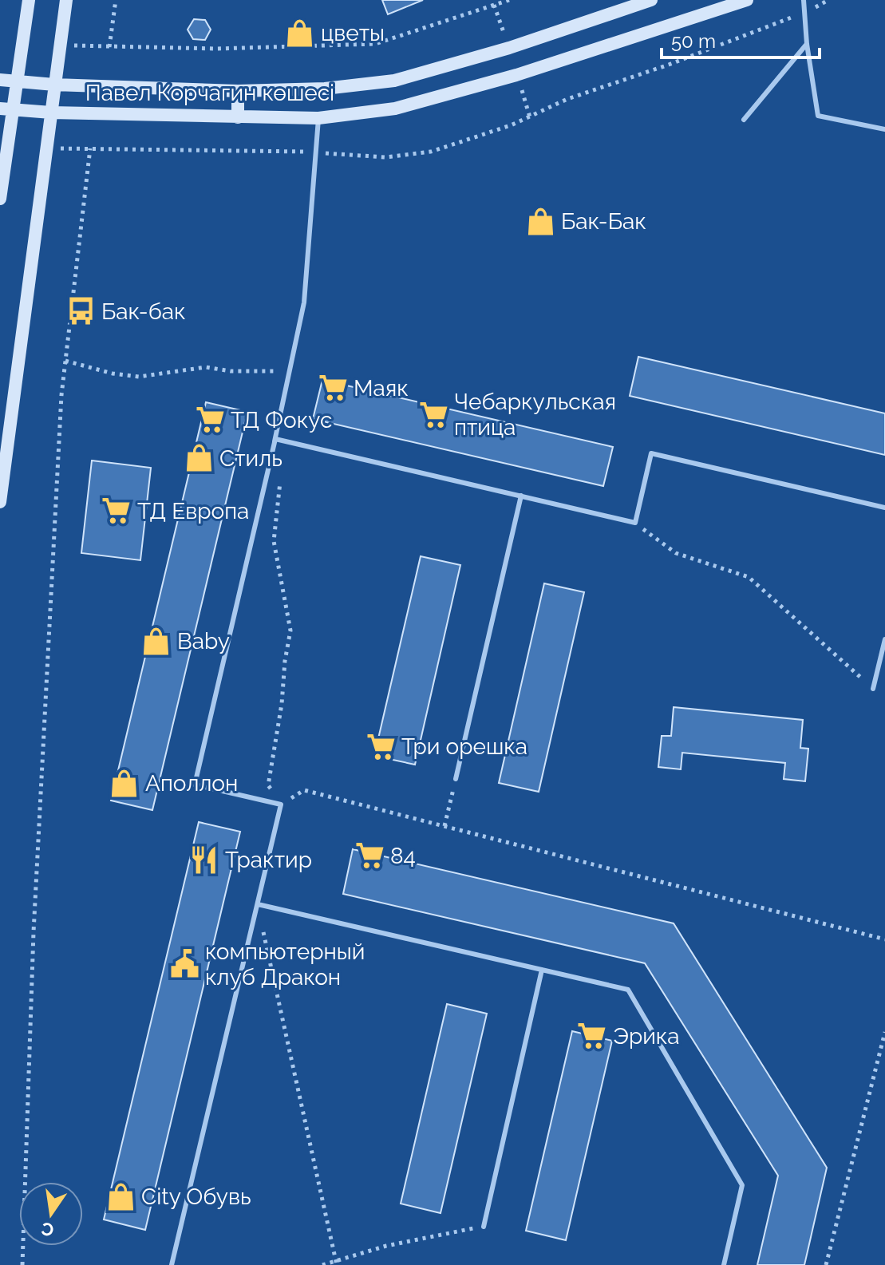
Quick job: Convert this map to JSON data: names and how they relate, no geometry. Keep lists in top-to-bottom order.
{
  "streets": {
    "street": ["Павел Корчагин көшесі"]
  },
  "places": {
    "shop": [
      "цветы",
      "Бак-Бак",
      "Стиль",
      "Baby",
      "Аполлон",
      "City Обувь"
    ],
    "bus stop": ["Бак-бак"],
    "supermarket": [
      "Маяк",
      "Чебаркульская птица",
      "ТД Фокус",
      "ТД Европа",
      "Три орешка",
      "84",
      "Эрика"
    ],
    "restaurant": ["Трактир"],
    "public building": ["компьютерный клуб Дракон"]
  },
  "scale_bar": "50 m",
  "north": "bottom"
}
